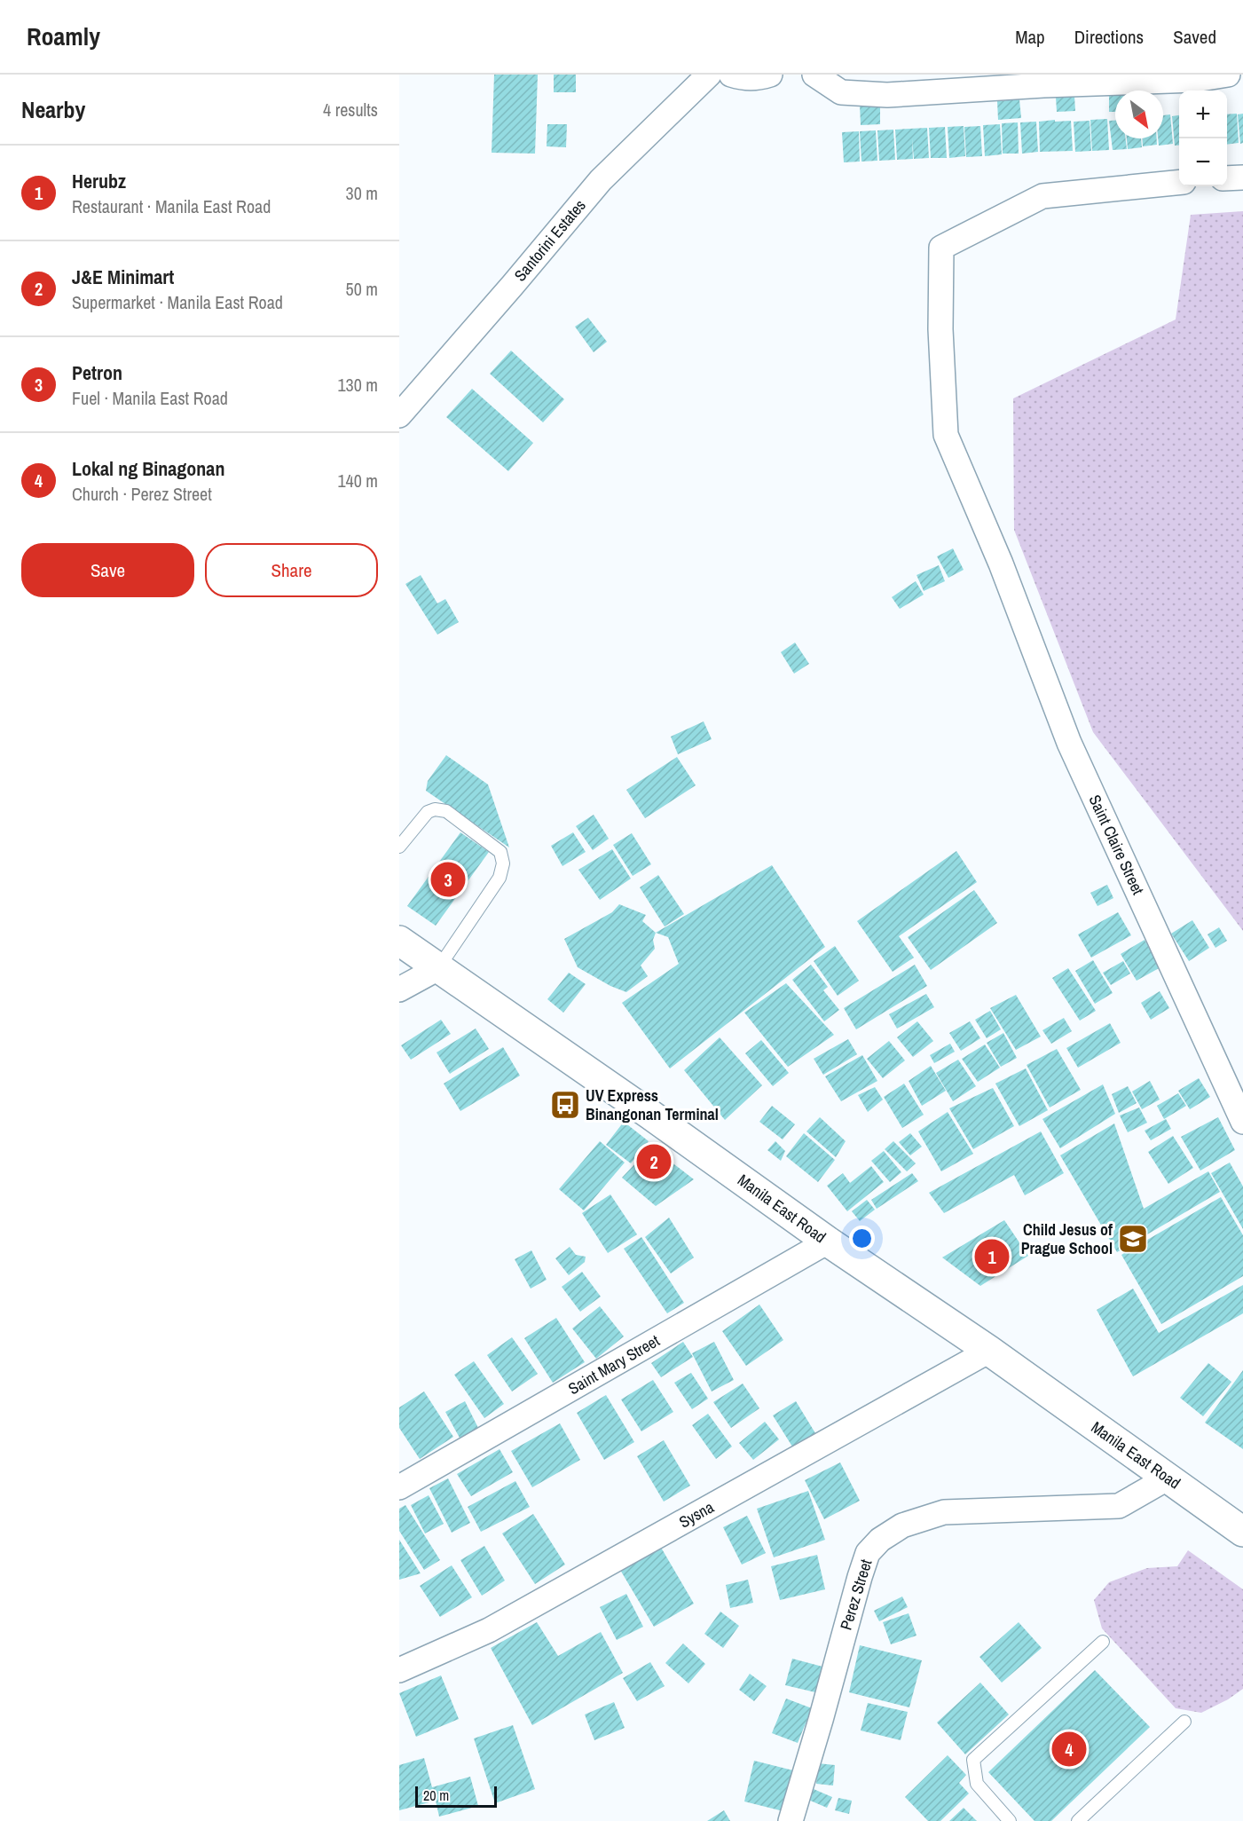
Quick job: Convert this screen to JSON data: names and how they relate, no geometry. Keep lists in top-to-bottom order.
{
  "streets": {
    "main road": ["Manila East Road"],
    "street": [
      "Santorini Estates",
      "Saint Claire Street",
      "Saint Mary Street",
      "Sysna",
      "Perez Street"
    ]
  },
  "crossings": [
    ["Manila East Road", "Saint Mary Street"],
    ["Manila East Road", "Sysna"],
    ["Manila East Road", "Perez Street"]
  ],
  "places": {
    "bus stop": ["UV Express Binangonan Terminal"],
    "school or university": ["Child Jesus of Prague School"]
  },
  "scale_bar": "20 m",
  "north": "bottom right",
  "page": {
    "header": "Roamly",
    "nav": ["Map", "Directions", "Saved"],
    "heading": ["Nearby", "4 results"],
    "map_buttons": ["+", "−"],
    "list": [
      {
        "mark": "1",
        "name": "Herubz",
        "note": "Restaurant · Manila East Road",
        "value": "30 m"
      },
      {
        "mark": "2",
        "name": "J&E Minimart",
        "note": "Supermarket · Manila East Road",
        "value": "50 m"
      },
      {
        "mark": "3",
        "name": "Petron",
        "note": "Fuel · Manila East Road",
        "value": "130 m"
      },
      {
        "mark": "4",
        "name": "Lokal ng Binagonan",
        "note": "Church · Perez Street",
        "value": "140 m"
      }
    ],
    "buttons": ["Save", "Share"],
    "pins": [
      "3",
      "2",
      "1",
      "4"
    ],
    "scale": "20 m"
  }
}
